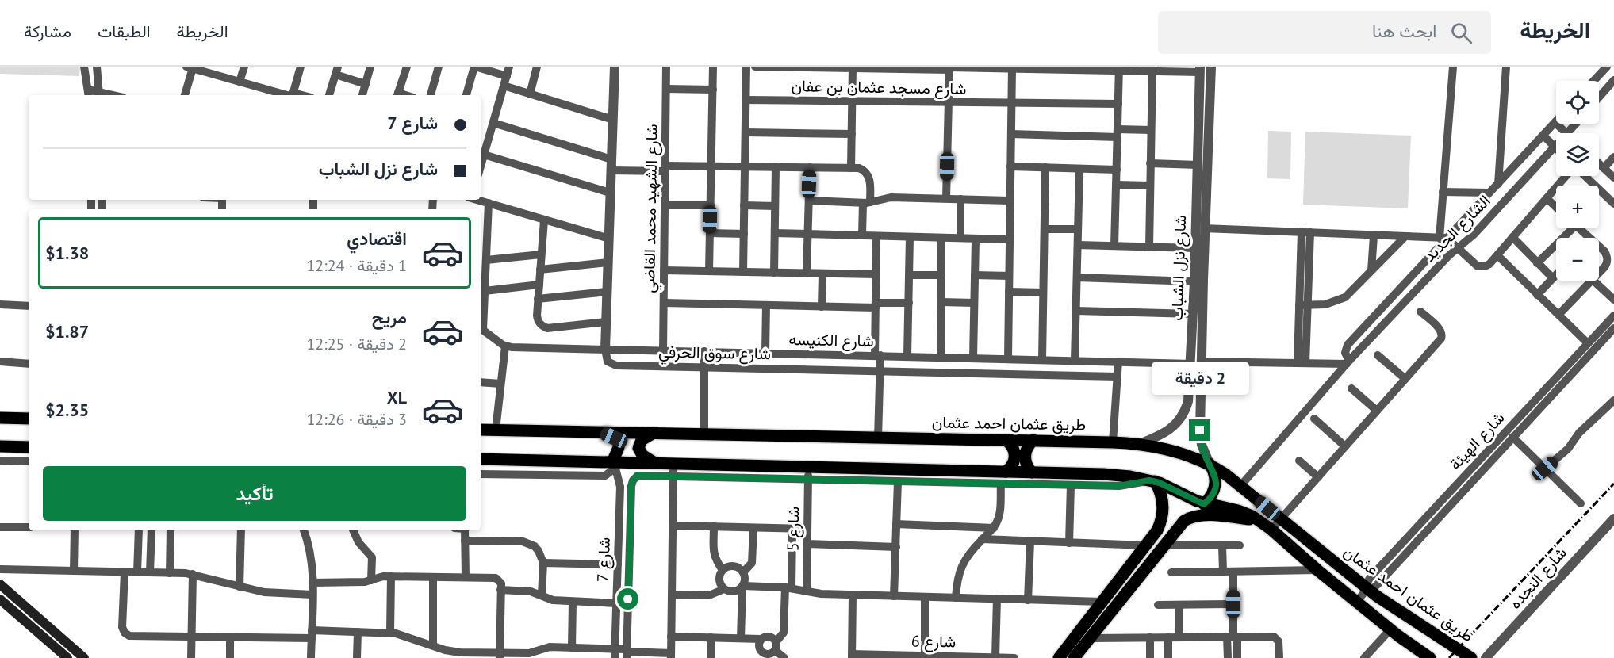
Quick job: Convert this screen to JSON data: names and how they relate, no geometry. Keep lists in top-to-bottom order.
{
  "streets": {
    "main road": ["طريق عثمان احمد عثمان"],
    "street": [
      "شارع مسجد عثمان بن عفان",
      "شارع الشهيد محمد القاضي",
      "الشارع الجديد",
      "شارع نزل الشباب",
      "شارع الكنيسه",
      "شارع سوق الحرفي",
      "شارع الهيئة",
      "شارع 5",
      "شارع 7",
      "شارع النجده",
      "شارع 6"
    ]
  },
  "crossings": [
    ["شارع الشهيد محمد القاضي", "شارع الكنيسه"],
    ["الشارع الجديد", "طريق عثمان احمد عثمان"],
    ["شارع نزل الشباب", "شارع الكنيسه"],
    ["شارع نزل الشباب", "طريق عثمان احمد عثمان"],
    ["شارع الكنيسه", "شارع سوق الحرفي"],
    ["طريق عثمان احمد عثمان", "شارع الهيئة"]
  ],
  "page": {
    "header": "الخريطة",
    "search": "ابحث هنا",
    "nav": ["الخريطة", "الطبقات", "مشاركة"],
    "map_buttons": ["+", "−"],
    "banner": ["شارع 7", "شارع نزل الشباب"],
    "list": [
      {
        "name": "اقتصادي",
        "note": "1 دقيقة · 12:24",
        "value": "$1.38"
      },
      {
        "name": "مريح",
        "note": "2 دقيقة · 12:25",
        "value": "$1.87"
      },
      {
        "name": "XL",
        "note": "3 دقيقة · 12:26",
        "value": "$2.35"
      }
    ],
    "bubble": "2 دقيقة",
    "buttons": "تأكيد"
  }
}
